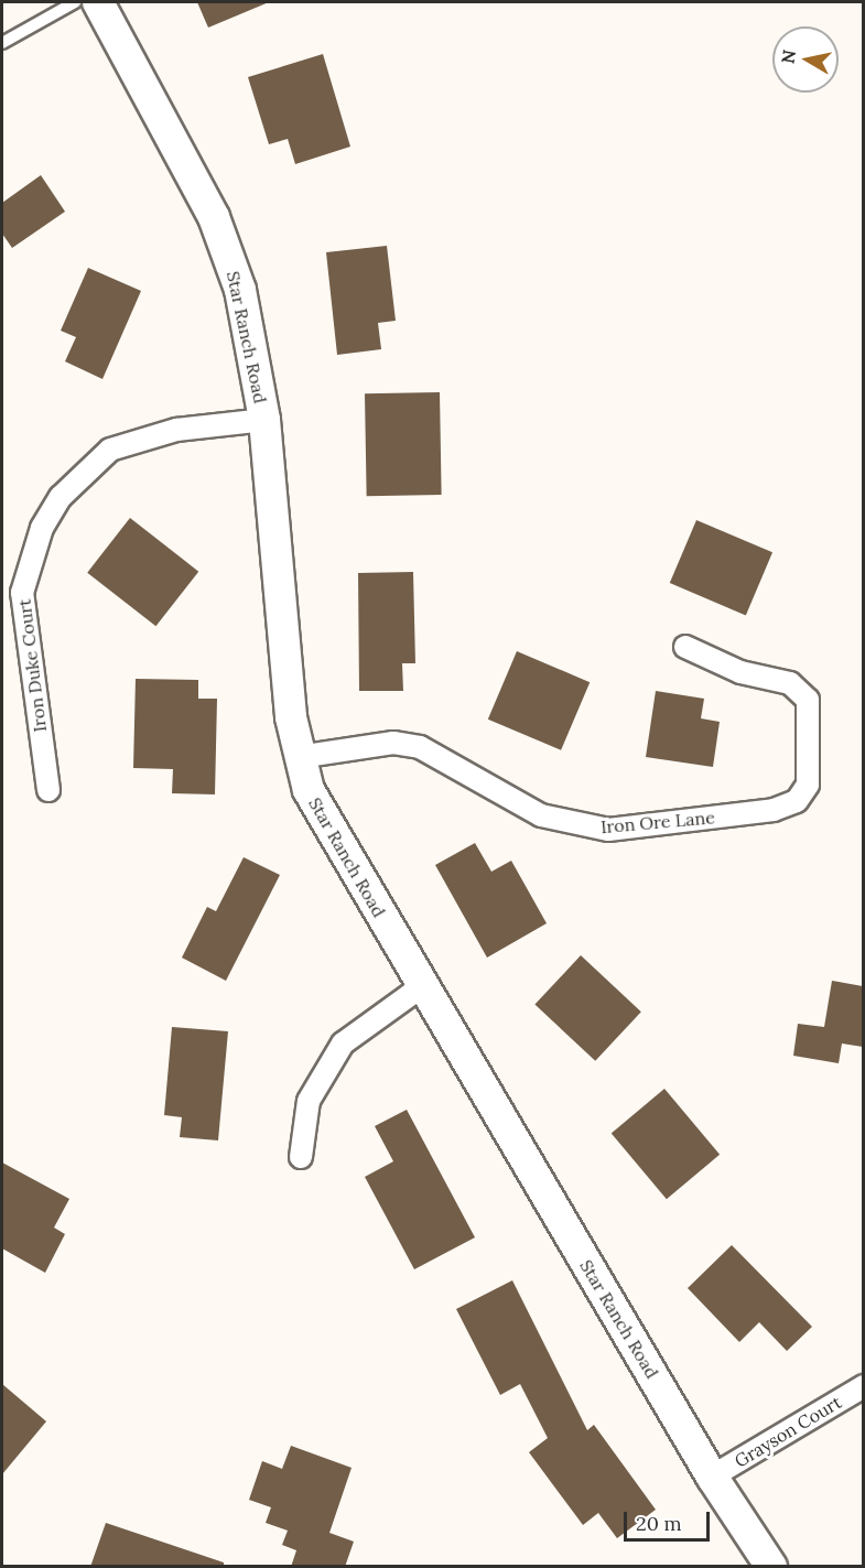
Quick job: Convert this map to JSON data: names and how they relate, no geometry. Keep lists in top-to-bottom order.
{
  "streets": {
    "street": [
      "Star Ranch Road",
      "Iron Duke Court",
      "Iron Ore Lane",
      "Grayson Court"
    ]
  },
  "crossings": [
    ["Star Ranch Road", "Iron Duke Court"],
    ["Star Ranch Road", "Iron Ore Lane"],
    ["Star Ranch Road", "Grayson Court"]
  ],
  "scale_bar": "20 m",
  "north": "left"
}
